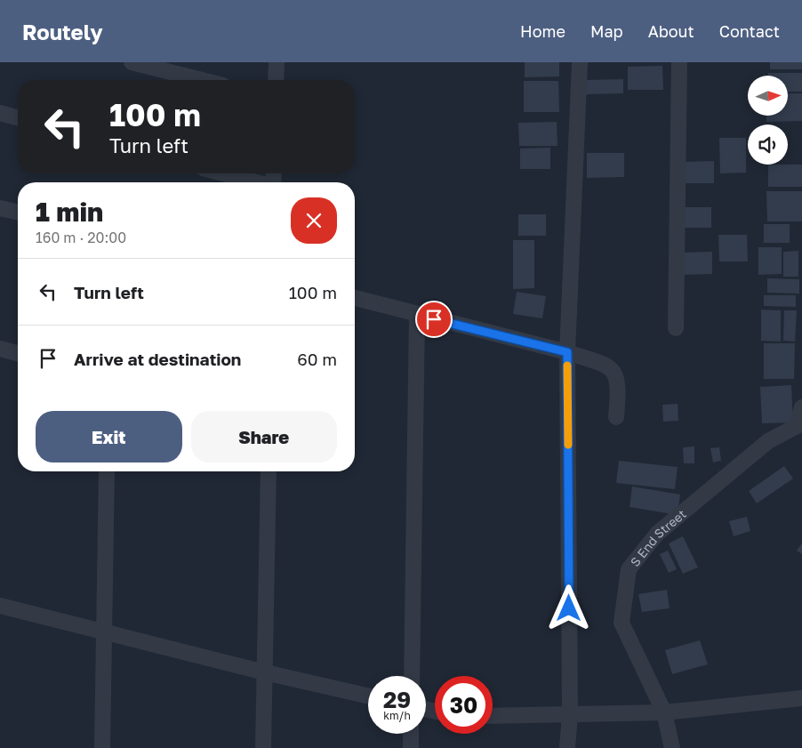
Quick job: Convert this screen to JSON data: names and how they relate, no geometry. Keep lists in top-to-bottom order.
{
  "streets": {
    "street": ["S End Street"]
  },
  "north": "right",
  "page": {
    "header": "Routely",
    "nav": [
      "Home",
      "Map",
      "About",
      "Contact"
    ],
    "turn": ["100 m", "Turn left"],
    "heading": ["1 min", "160 m · 20:00"],
    "list": [
      {
        "name": "Turn left",
        "value": "100 m"
      },
      {
        "name": "Arrive at destination",
        "value": "60 m"
      }
    ],
    "buttons": ["Exit", "Share"],
    "speed": "29 km/h",
    "limit": "30"
  }
}
